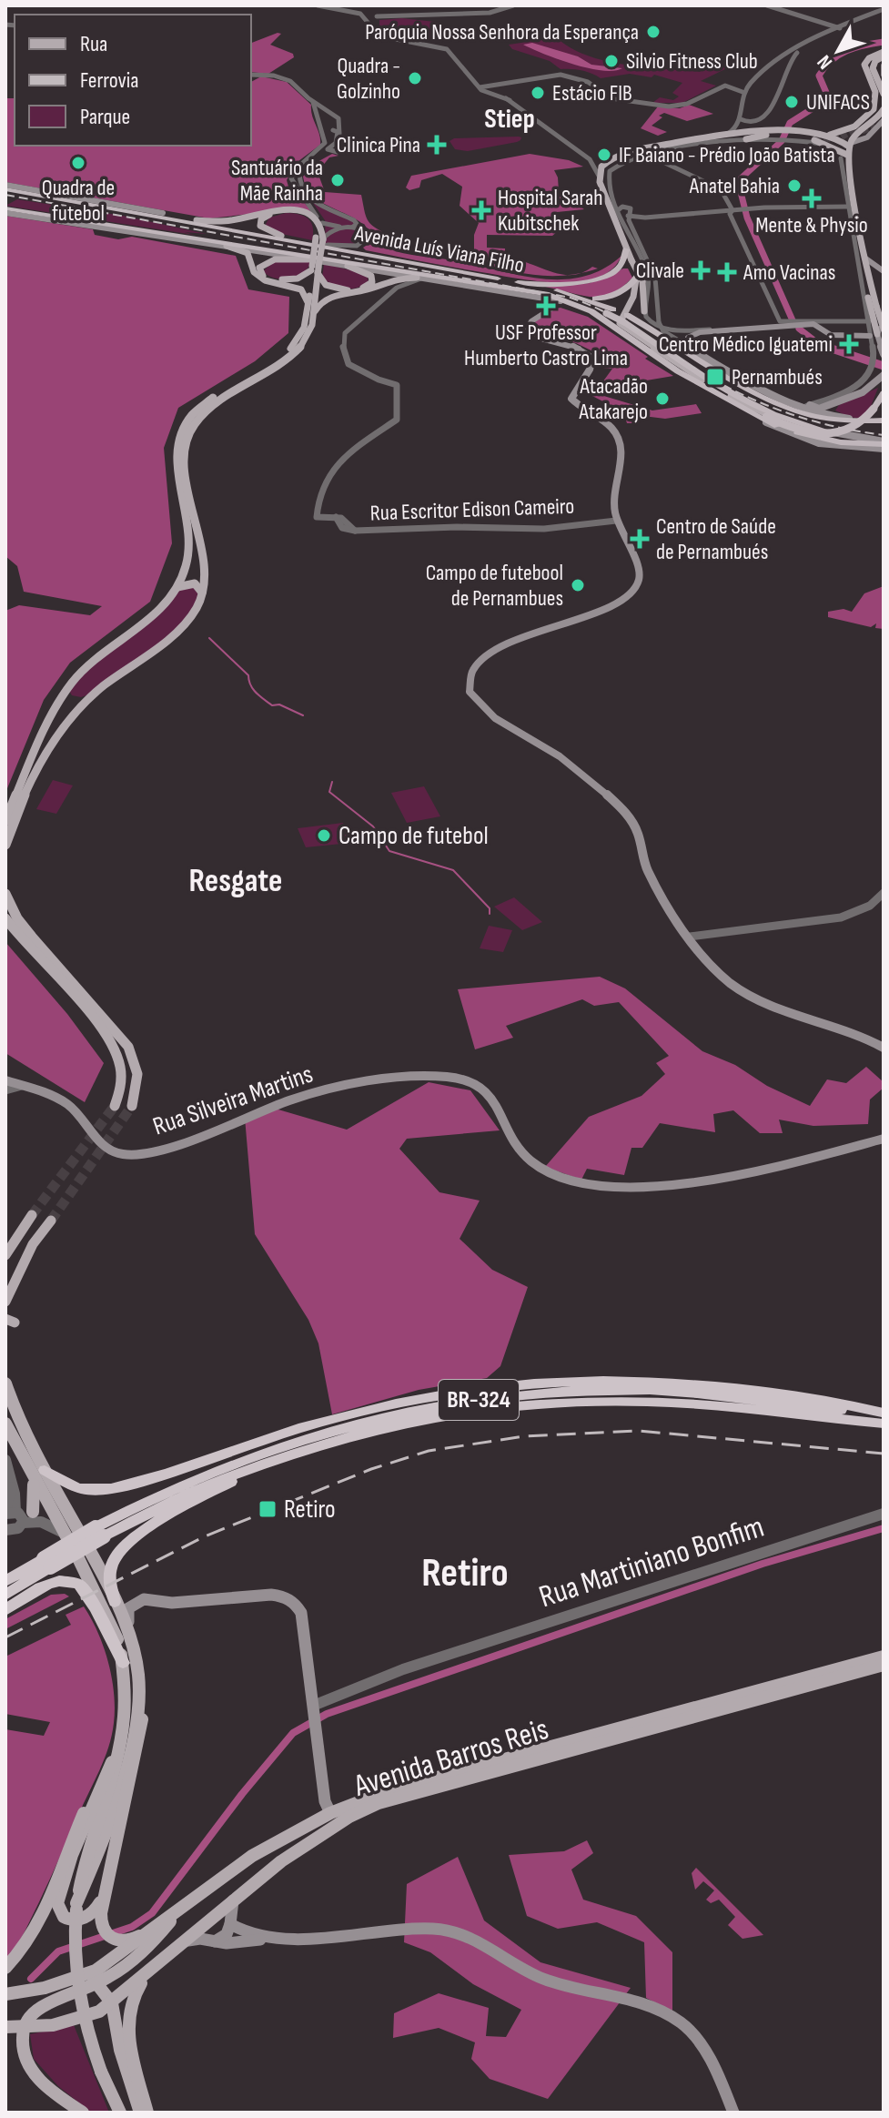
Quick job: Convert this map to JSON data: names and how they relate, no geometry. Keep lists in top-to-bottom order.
{
  "streets": {
    "highway": ["Avenida Luís Viana Filho", "BR-324"],
    "main road": ["Rua Silveira Martins", "Avenida Barros Reis"],
    "street": ["Rua Escritor Edison Cameiro", "Rua Martiniano Bonfim"]
  },
  "crossings": [
    ["Avenida Luís Viana Filho", "Rua Escritor Edison Cameiro"]
  ],
  "districts": ["Stiep", "Resgate", "Retiro"],
  "places": {
    "other": [
      "Paróquia Nossa Senhora da Esperança",
      "Silvio Fitness Club",
      "Quadra - Golzinho",
      "Estácio FIB",
      "UNIFACS",
      "IF Baiano - Prédio João Batista",
      "Quadra de futebol",
      "Santuário da Mãe Rainha",
      "Anatel Bahia",
      "Atacadão Atakarejo",
      "Campo de futebool de Pernambues",
      "Campo de futebol"
    ],
    "health": [
      "Clinica Pina",
      "Mente & Physio",
      "Hospital Sarah Kubitschek",
      "Clivale",
      "Amo Vacinas",
      "USF Professor Humberto Castro Lima",
      "Centro Médico Iguatemi",
      "Centro de Saúde de Pernambués"
    ],
    "transit": ["Pernambués", "Retiro"]
  },
  "legend": ["Rua", "Ferrovia", "Parque"],
  "north": "bottom left"
}
